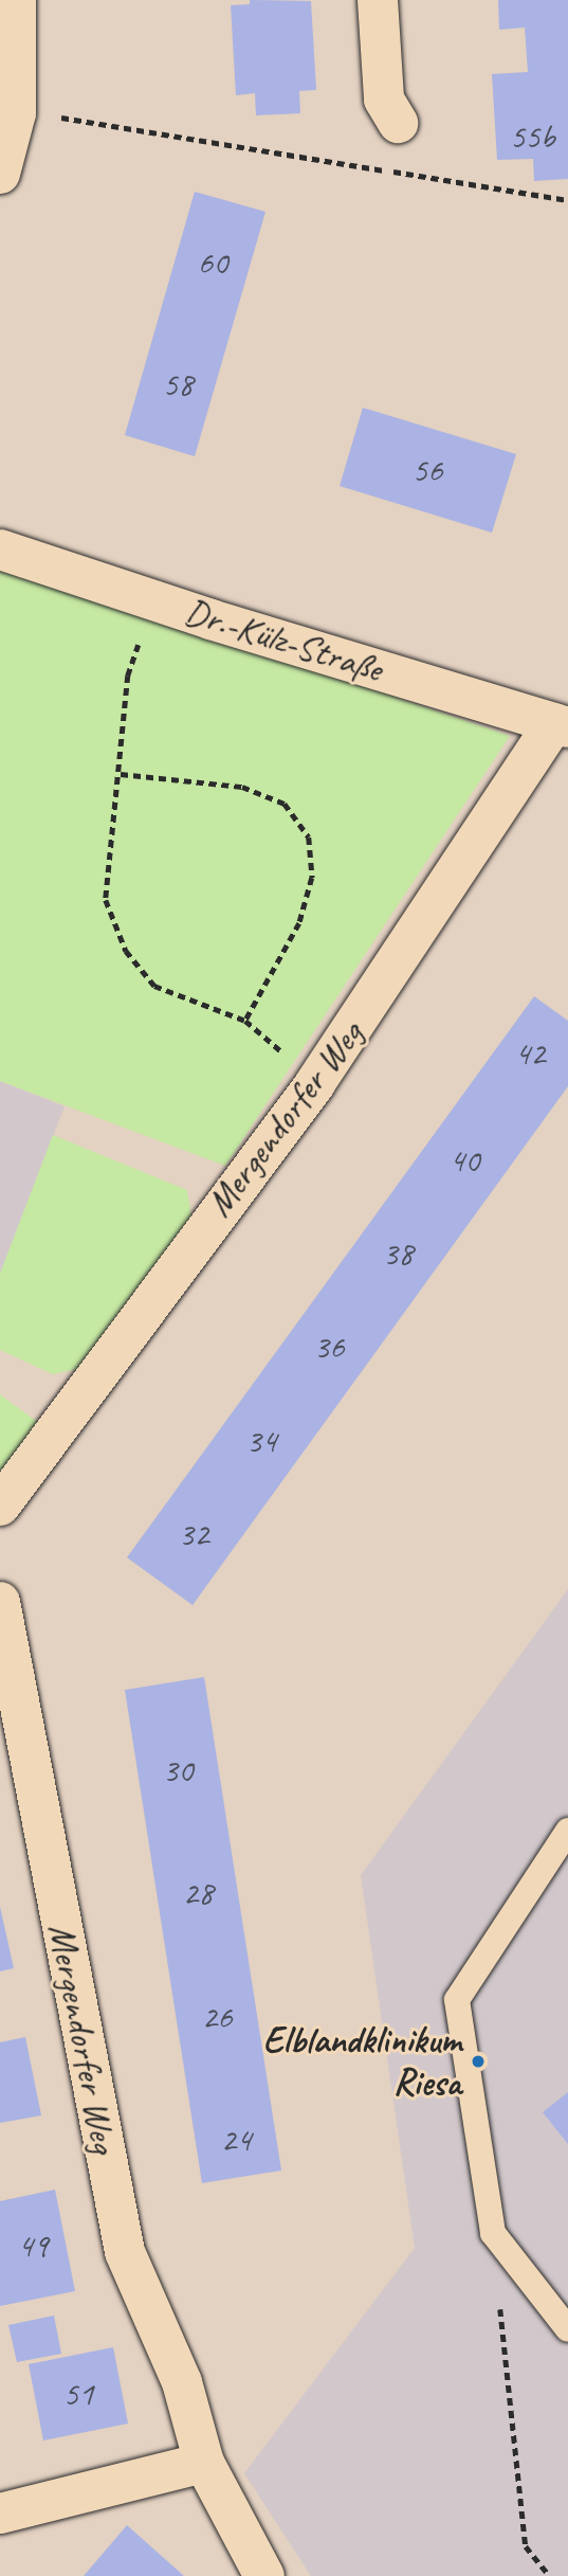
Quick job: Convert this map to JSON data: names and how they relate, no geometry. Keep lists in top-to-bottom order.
{
  "streets": {
    "street": ["Dr.-Külz-Straße", "Mergendorfer Weg"]
  },
  "crossings": [
    ["Dr.-Külz-Straße", "Mergendorfer Weg"]
  ],
  "places": ["Elblandklinikum Riesa"],
  "house_numbers": [
    "55b",
    "60",
    "58",
    "56",
    "42",
    "40",
    "38",
    "36",
    "34",
    "32",
    "30",
    "28",
    "26",
    "24",
    "49",
    "51"
  ]
}
